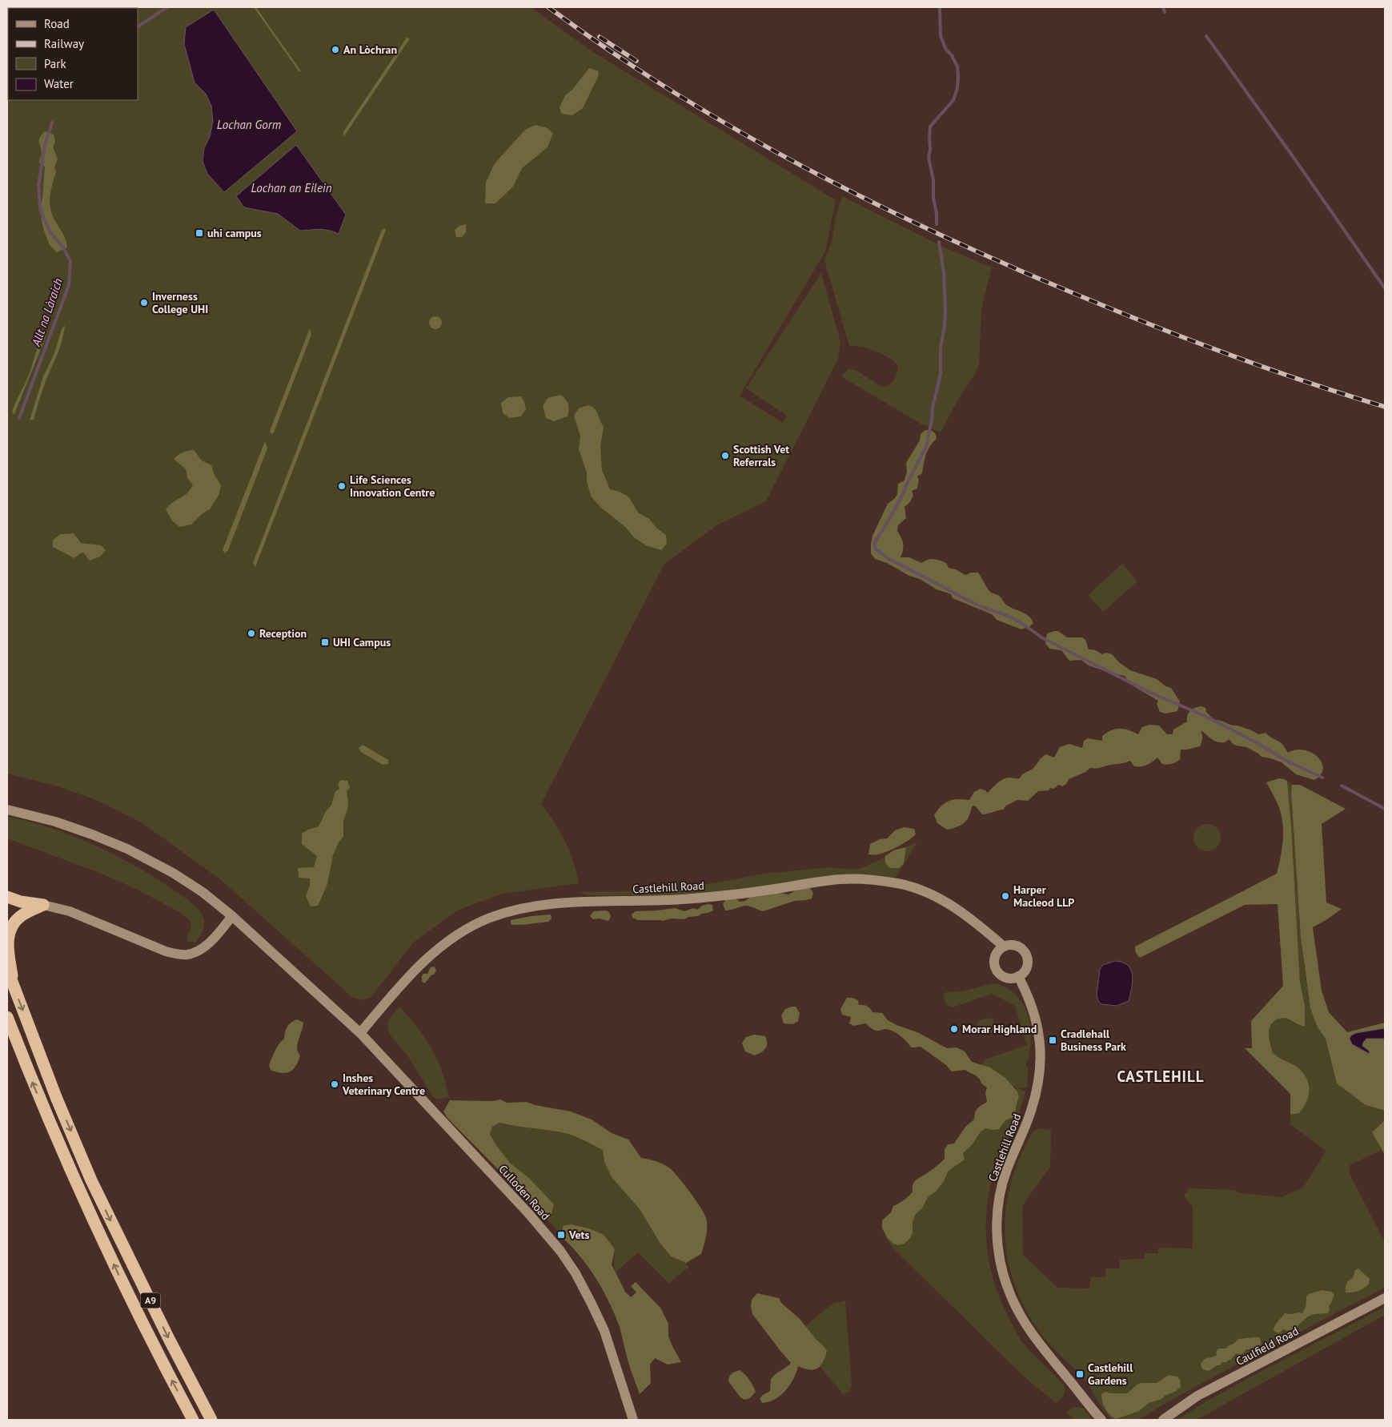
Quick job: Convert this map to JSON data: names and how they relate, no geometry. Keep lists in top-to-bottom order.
{
  "streets": {
    "highway": ["A9"],
    "street": ["Castlehill Road", "Culloden Road", "Caulfield Road"]
  },
  "crossings": [
    ["Castlehill Road", "Culloden Road"]
  ],
  "districts": ["CASTLEHILL"],
  "water": ["Lochan Gorm", "Lochan an Eilein", "Allt na Làraich"],
  "places": {
    "other": [
      "An Lòchran",
      "Inverness College UHI",
      "Scottish Vet Referrals",
      "Life Sciences Innovation Centre",
      "Reception",
      "Harper Macleod LLP",
      "Morar Highland",
      "Inshes Veterinary Centre"
    ],
    "transit": [
      "uhi campus",
      "UHI Campus",
      "Cradlehall Business Park",
      "Vets",
      "Castlehill Gardens"
    ]
  },
  "legend": [
    "Road",
    "Railway",
    "Park",
    "Water"
  ]
}
